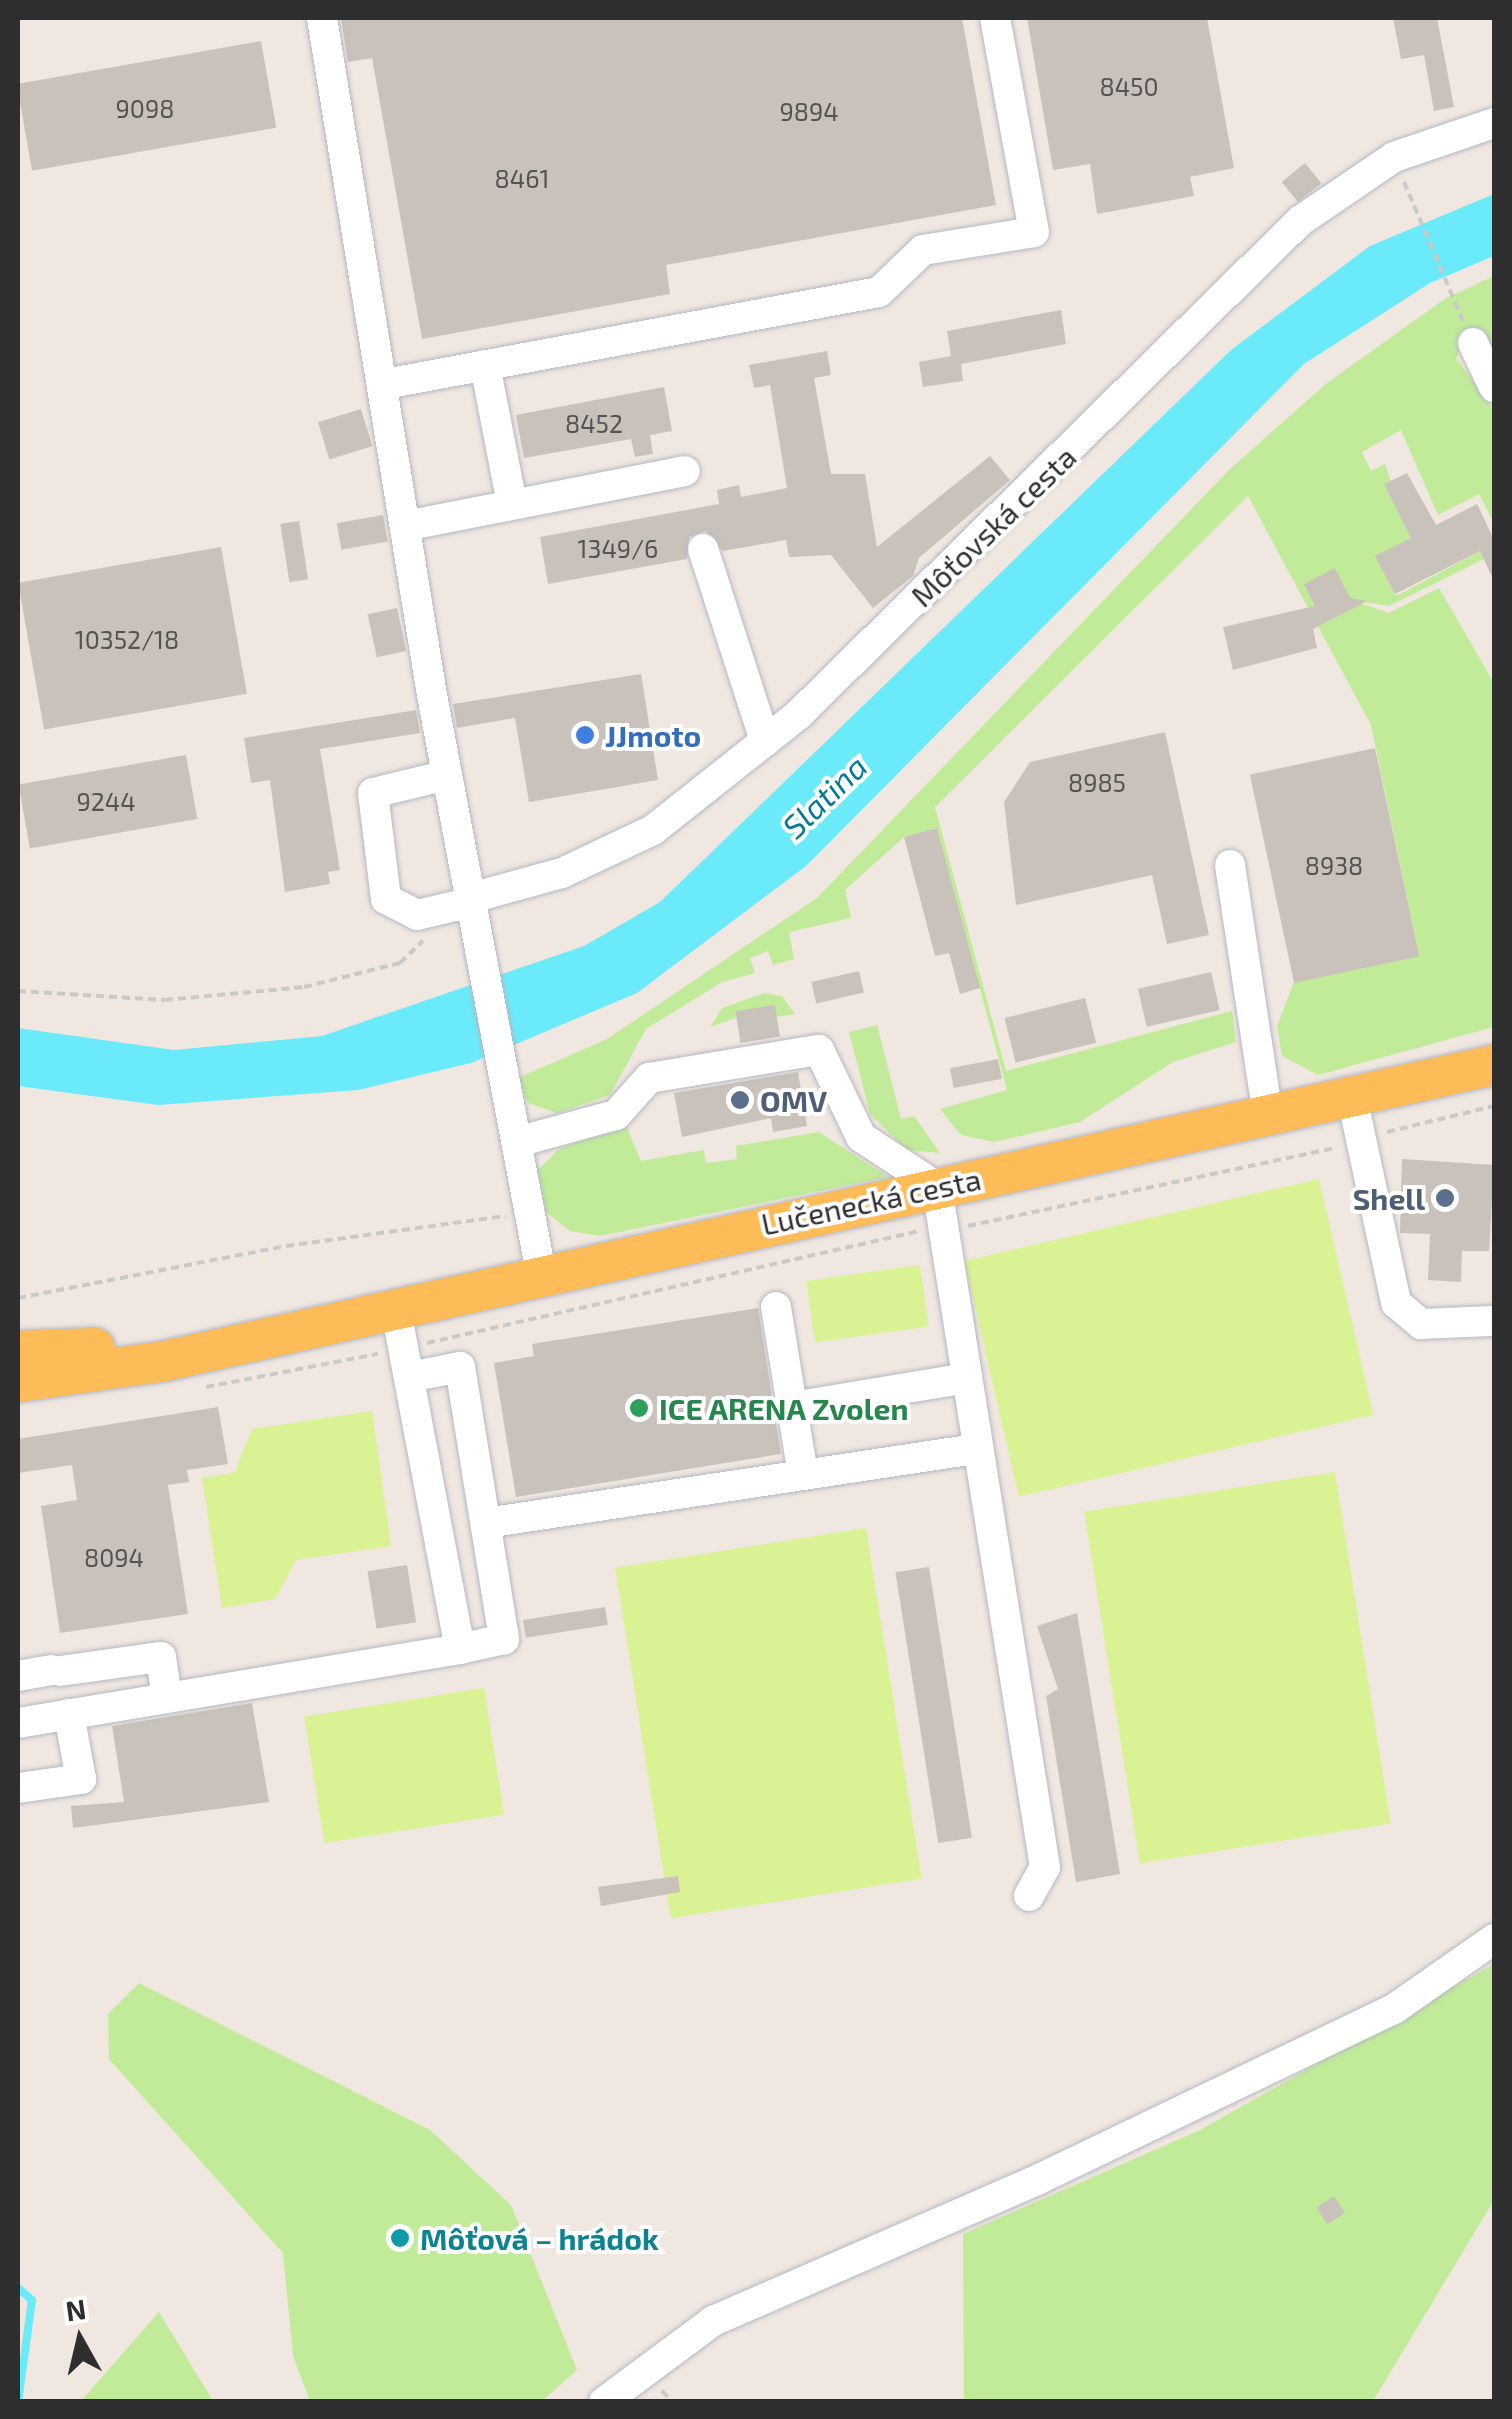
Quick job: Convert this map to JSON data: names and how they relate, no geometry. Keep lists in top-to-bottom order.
{
  "streets": {
    "main road": ["Lučenecká cesta"],
    "street": ["Môťovská cesta"]
  },
  "water": ["Slatina"],
  "places": [
    "JJmoto",
    "OMV",
    "Shell",
    "ICE ARENA Zvolen",
    "Môťová – hrádok"
  ],
  "house_numbers": [
    "8450",
    "9098",
    "9894",
    "8461",
    "8452",
    "1349/6",
    "10352/18",
    "8985",
    "9244",
    "8938",
    "8094"
  ],
  "north": "top"
}
